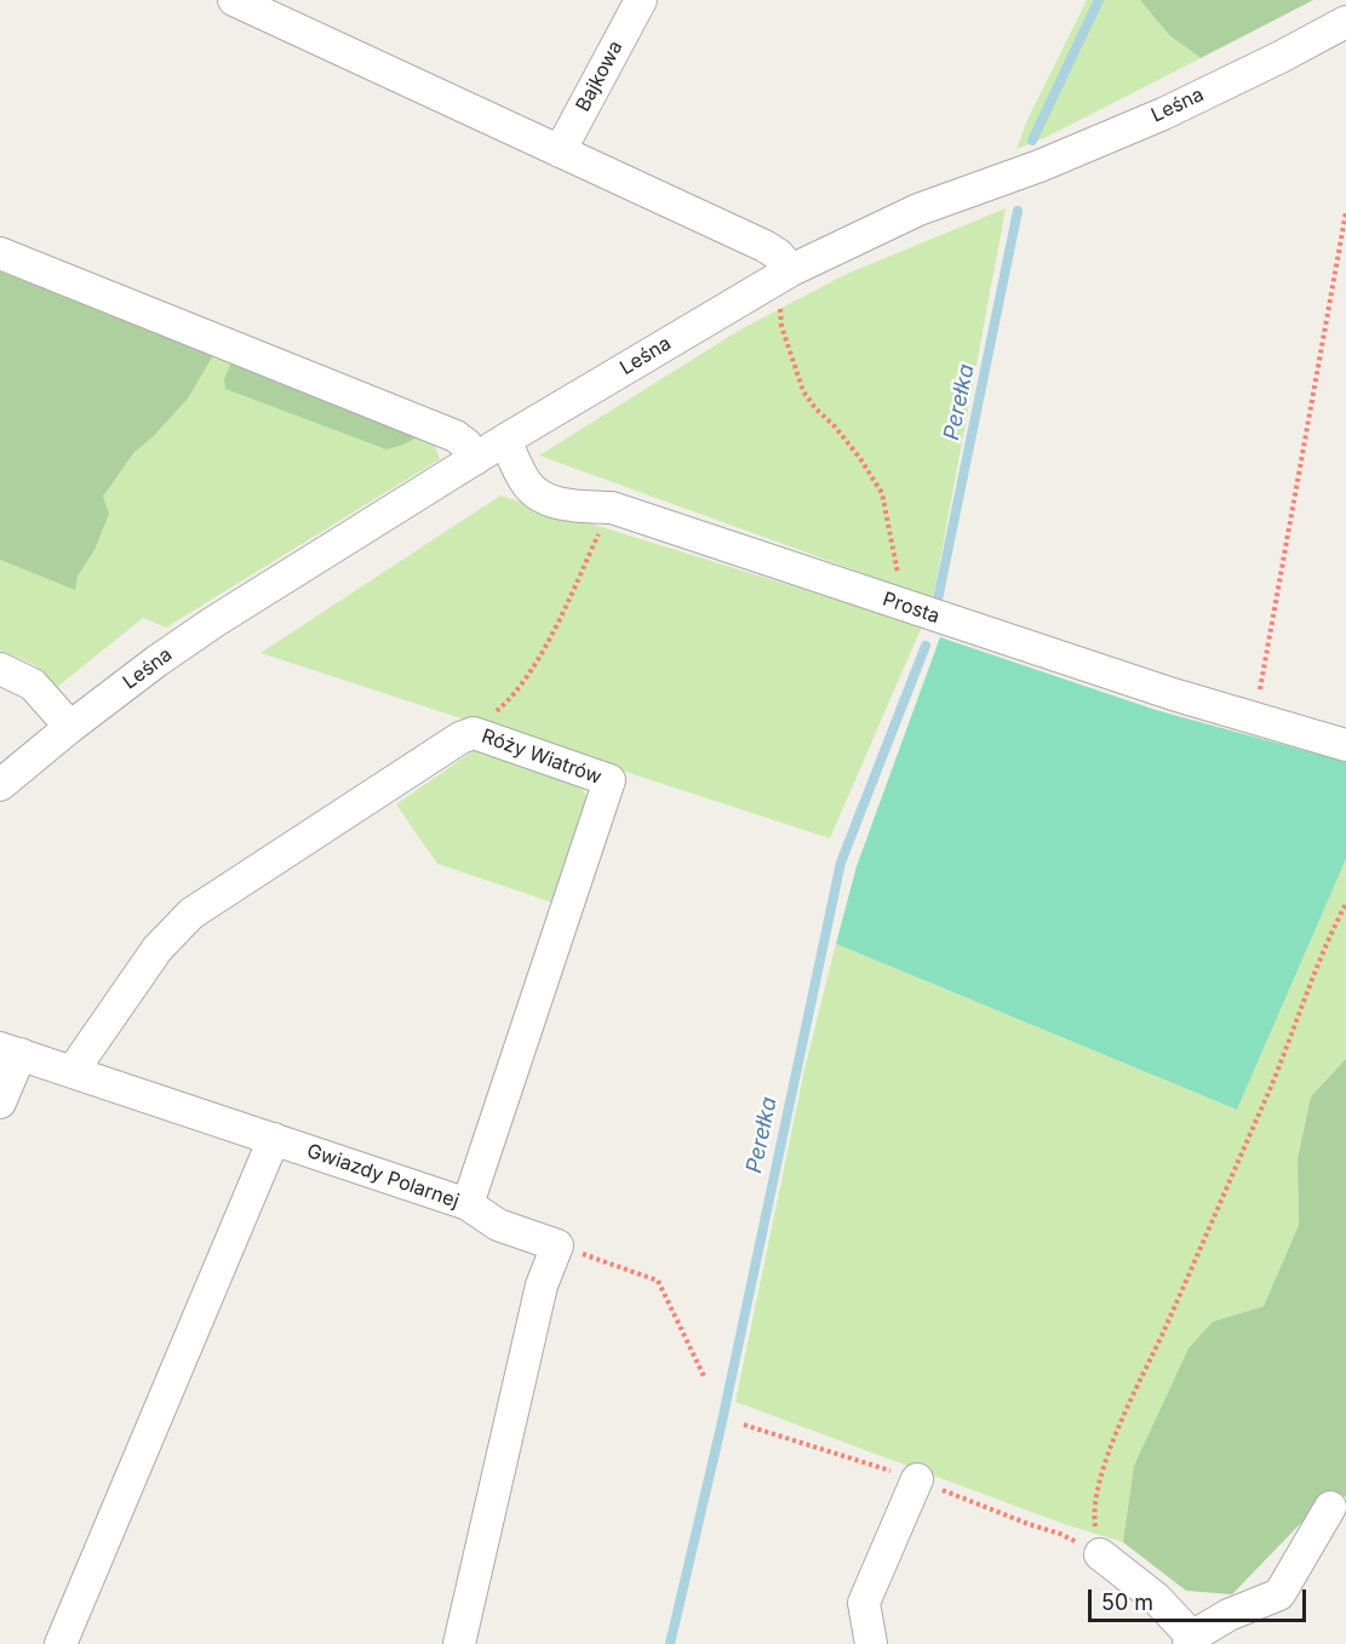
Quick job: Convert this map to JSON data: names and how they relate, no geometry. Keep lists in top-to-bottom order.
{
  "streets": {
    "street": [
      "Bajkowa",
      "Leśna",
      "Prosta",
      "Róży Wiatrów",
      "Gwiazdy Polarnej"
    ]
  },
  "crossings": [
    ["Leśna", "Prosta"],
    ["Róży Wiatrów", "Gwiazdy Polarnej"]
  ],
  "water": ["Perełka"],
  "scale_bar": "50 m"
}
